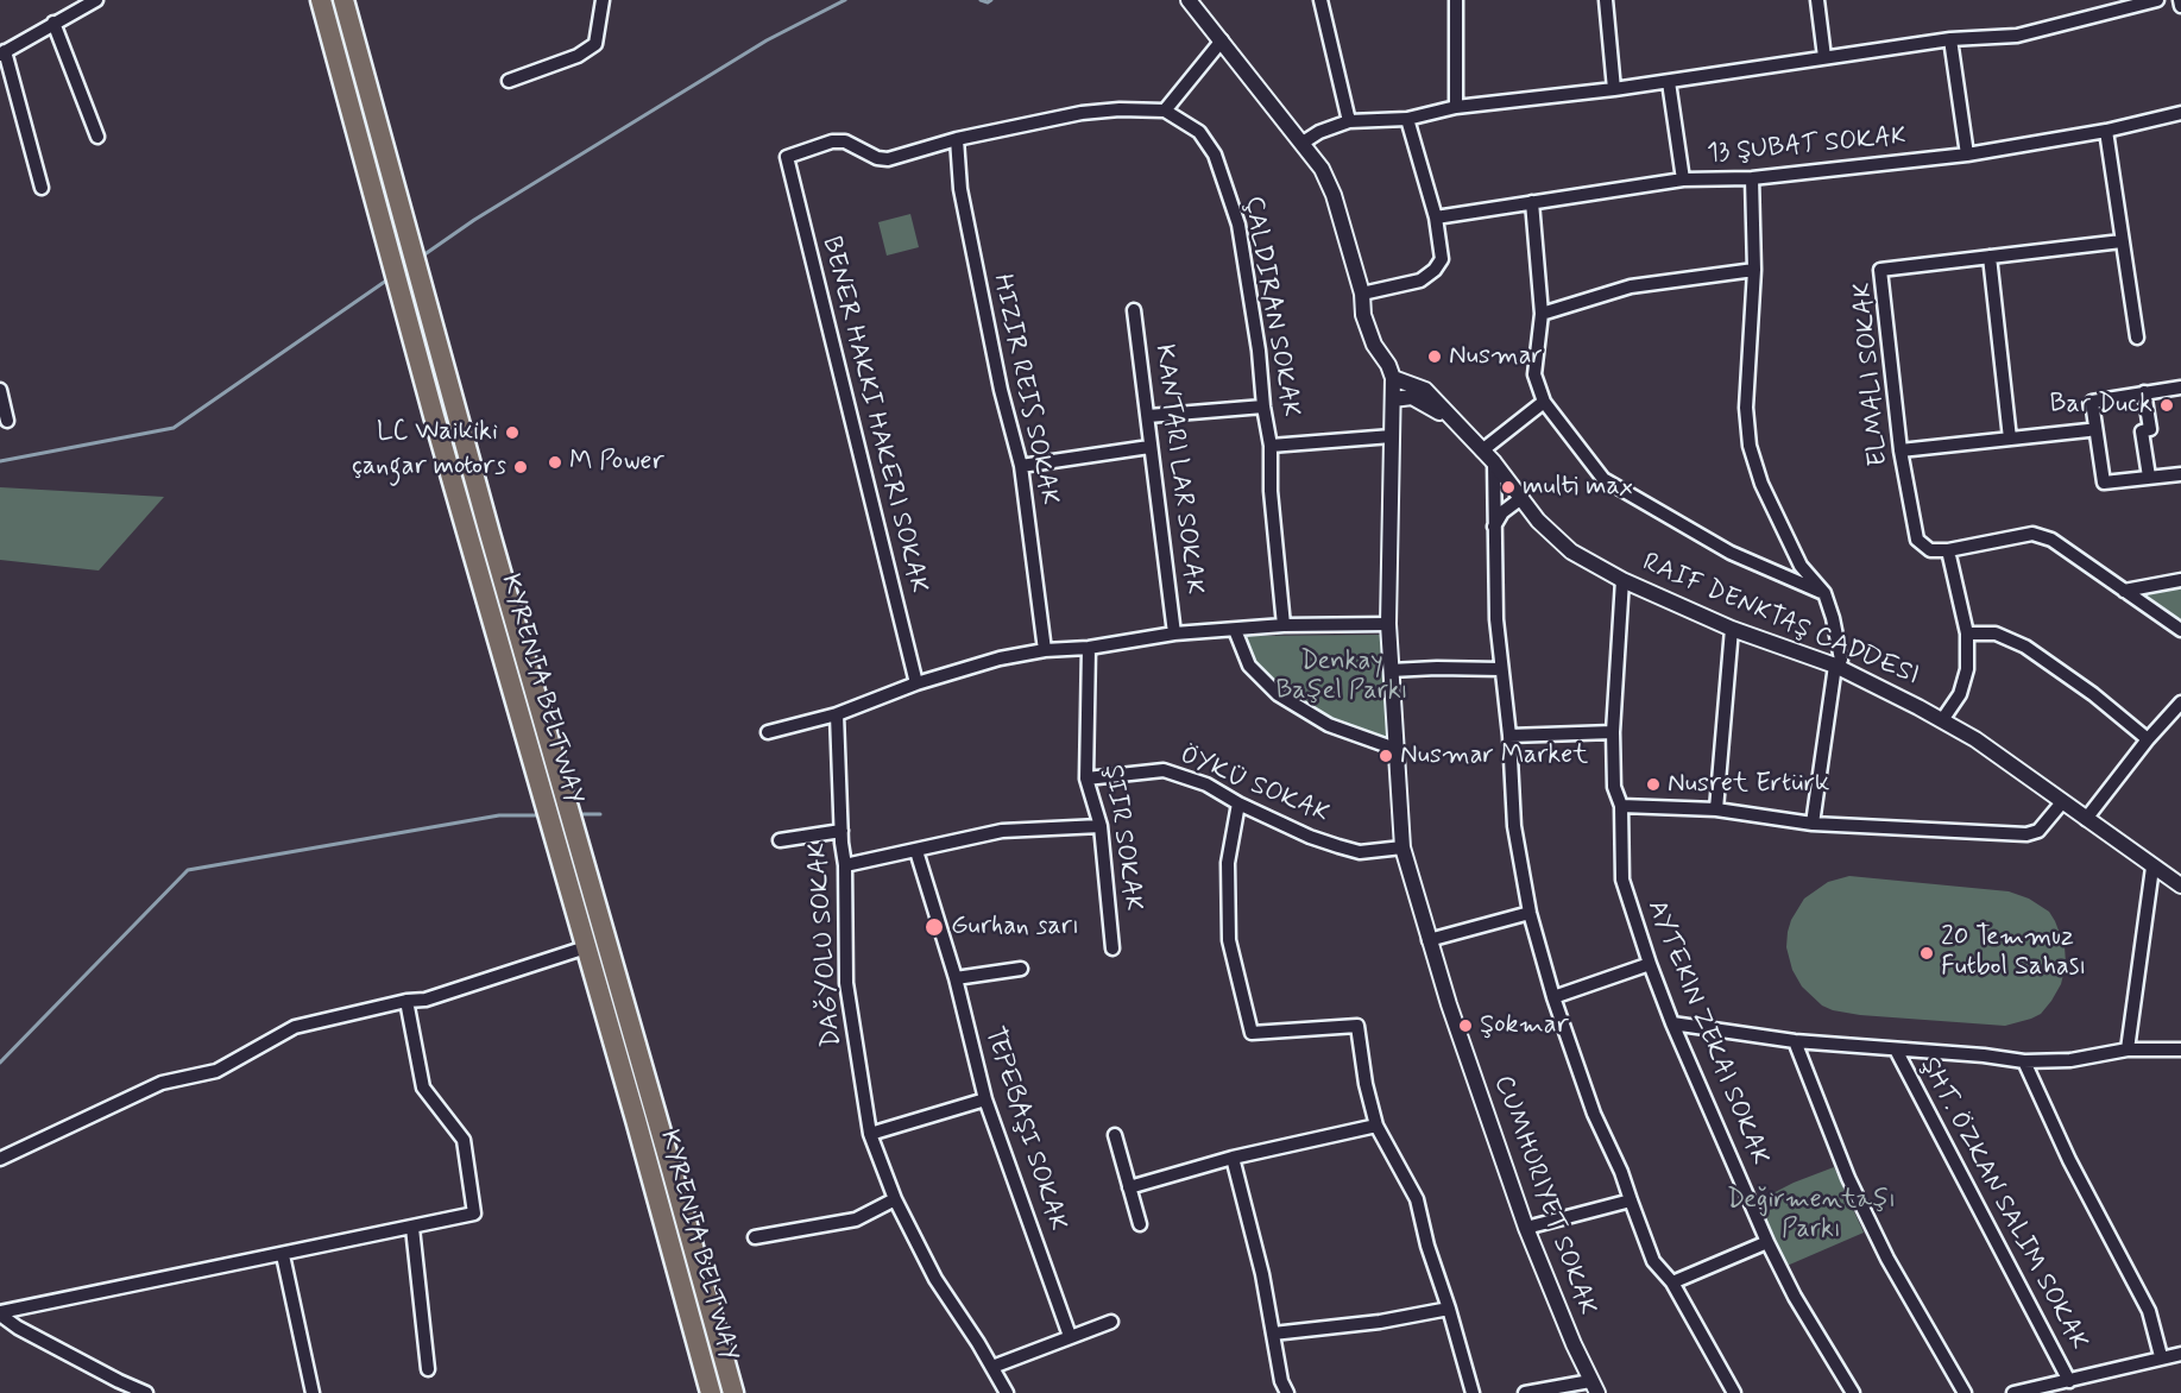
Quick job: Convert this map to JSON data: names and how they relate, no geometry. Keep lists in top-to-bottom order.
{
  "streets": {
    "highway": ["KYRENIA BELTWAY"],
    "street": [
      "13 ŞUBAT SOKAK",
      "RAIF DENKTAŞ CADDESI",
      "ÖYKÜ SOKAK",
      "ŞIIR SOKAK",
      "DAĞYOLU SOKAK",
      "AYTEKIN ZEKAI SOKAK",
      "CUMHURIYET SOKAK",
      "ŞHT. ÖZKAN SALIM SOKAK"
    ]
  },
  "crossings": [
    ["RAIF DENKTAŞ CADDESI", "AYTEKIN ZEKAI SOKAK"],
    ["RAIF DENKTAŞ CADDESI", "CUMHURIYET SOKAK"],
    ["ÖYKÜ SOKAK", "ŞIIR SOKAK"],
    ["ÖYKÜ SOKAK", "CUMHURIYET SOKAK"]
  ],
  "parks": ["Denkay Başel Parkı", "Değirmentaşı Parkı"],
  "places": [
    "Nusmar",
    "Bar Duck",
    "LC Waikiki",
    "M Power",
    "çangar motors",
    "multi max",
    "Nusmar Market",
    "Nusret Ertürk",
    "Gurhan sarı",
    "20 Temmuz Futbol Sahası",
    "Şokmar"
  ]
}
